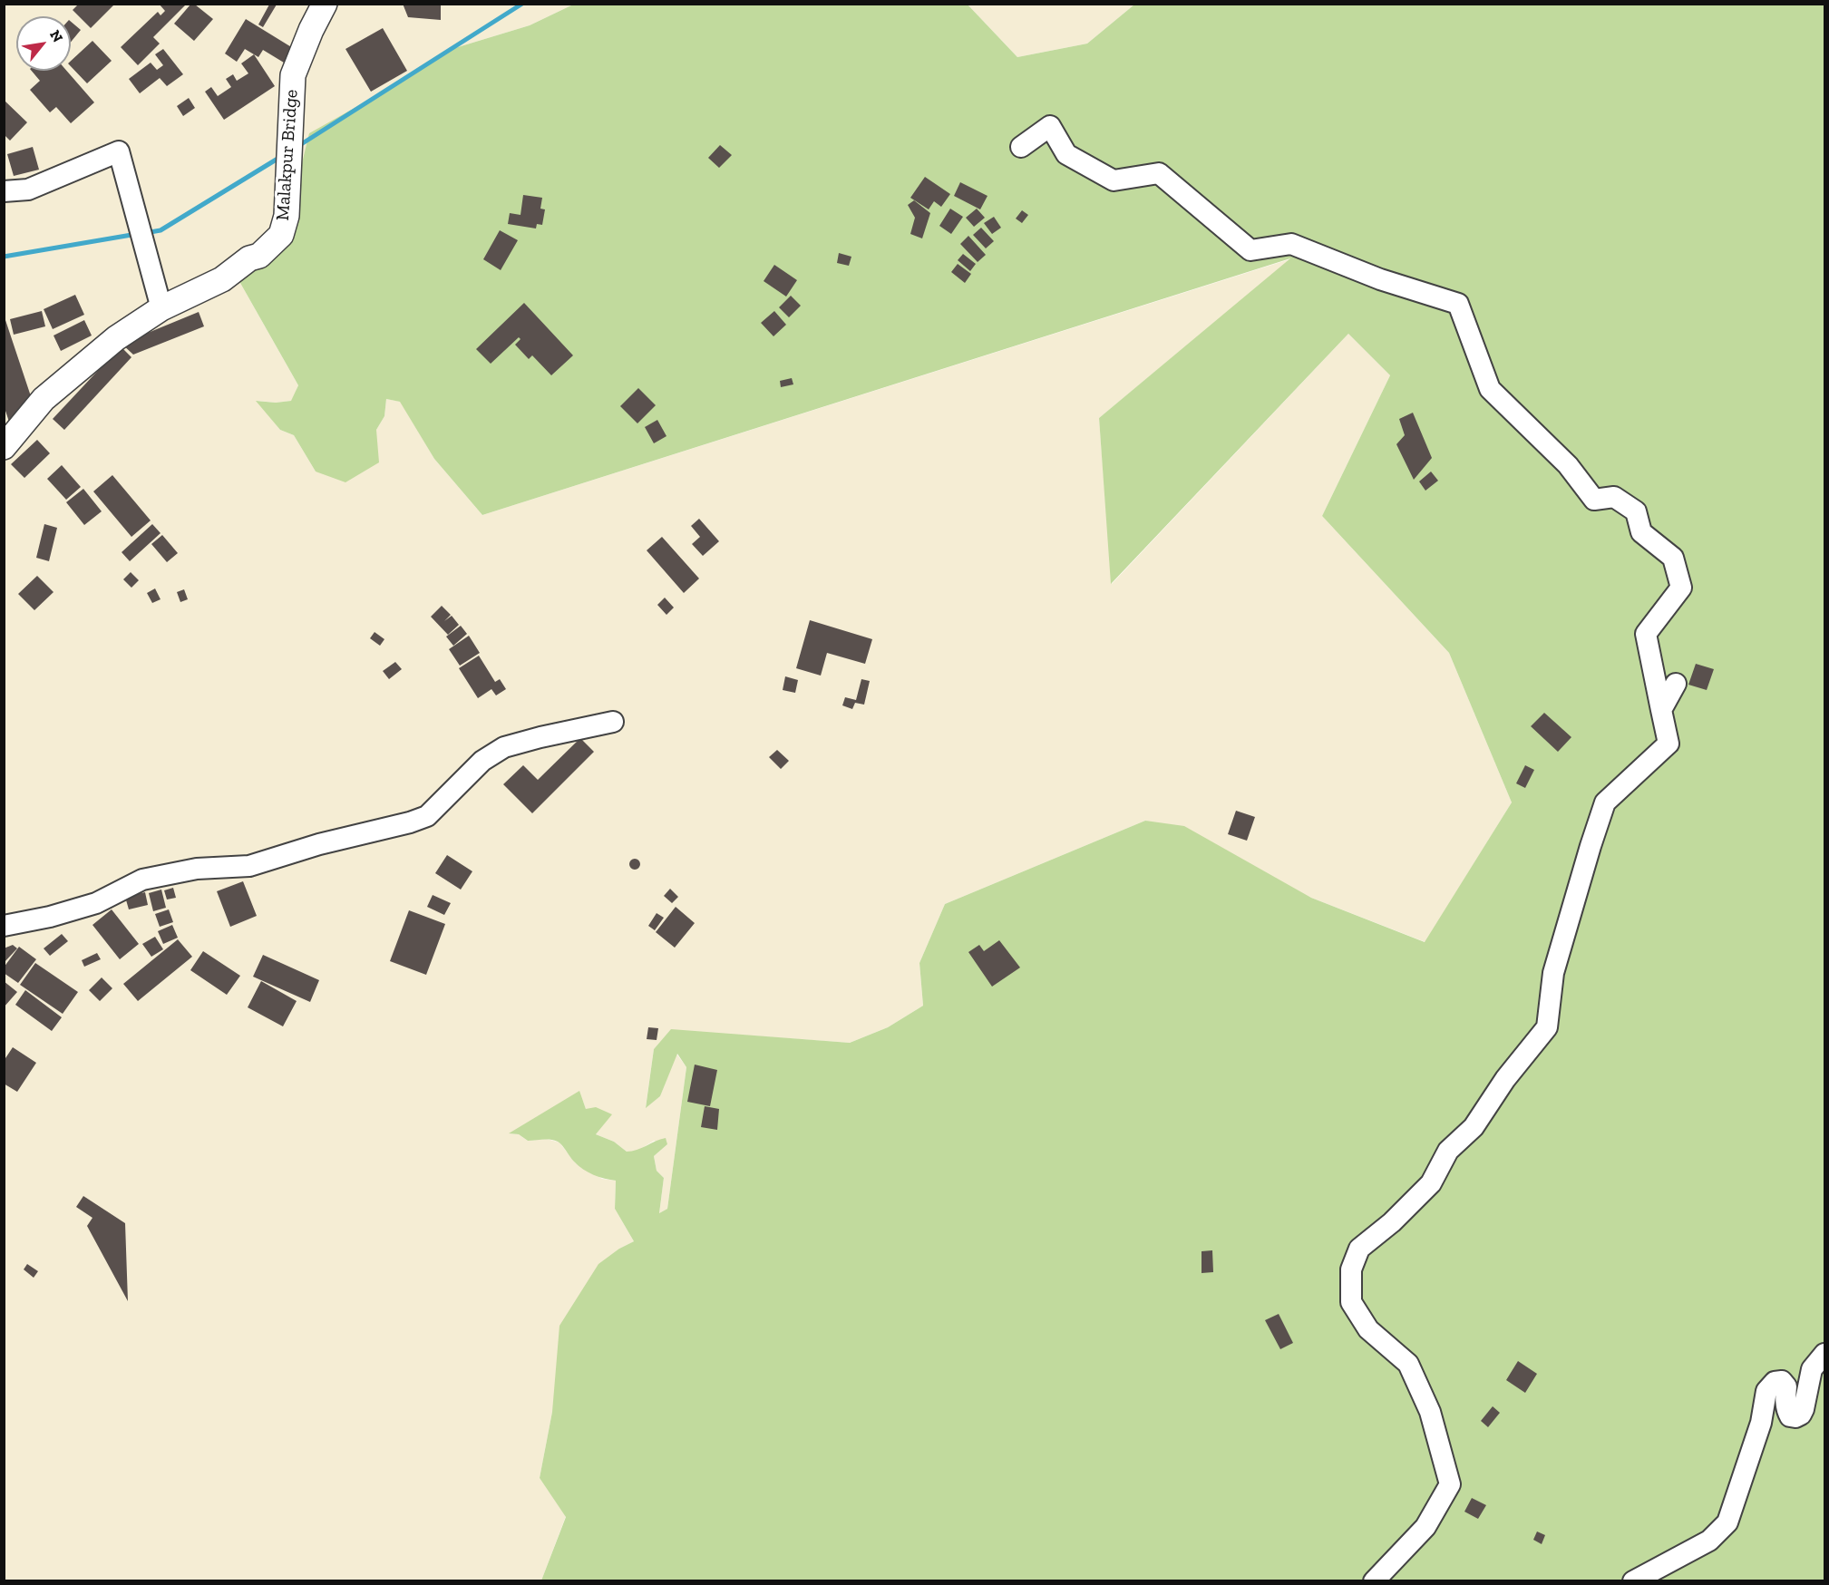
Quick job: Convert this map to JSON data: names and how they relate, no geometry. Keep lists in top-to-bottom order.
{
  "streets": {
    "street": ["Malakpur Bridge"]
  },
  "north": "top right"
}
